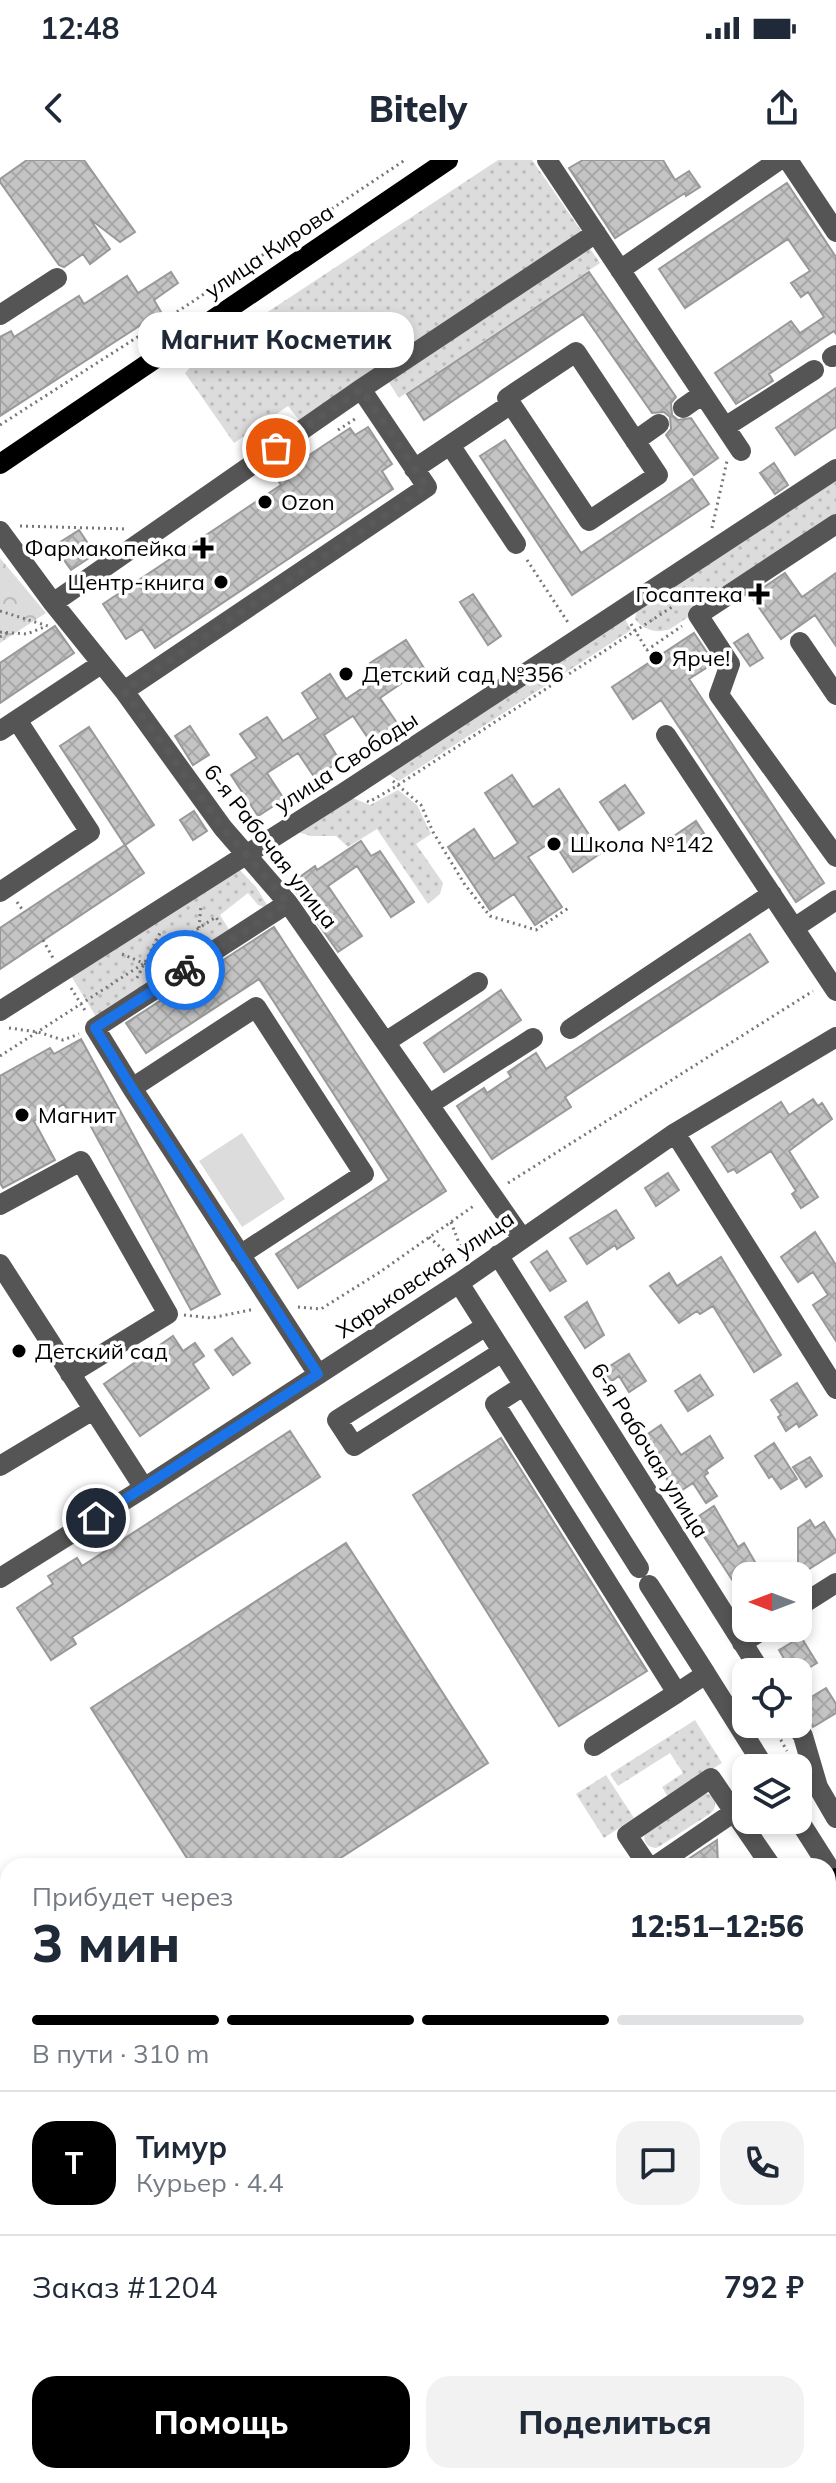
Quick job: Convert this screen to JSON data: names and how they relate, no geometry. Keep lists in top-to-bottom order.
{
  "streets": {
    "main road": ["улица Кирова"],
    "street": ["улица Свободы", "6-я Рабочая улица", "Харьковская улица"]
  },
  "crossings": [
    ["улица Свободы", "6-я Рабочая улица"],
    ["6-я Рабочая улица", "Харьковская улица"]
  ],
  "places": {
    "other": [
      "Магнит Косметик",
      "Ozon",
      "Центр-книга",
      "Ярче!",
      "Детский сад №356",
      "Школа №142",
      "Магнит",
      "Детский сад"
    ],
    "health": ["Фармакопейка", "Госаптека"]
  },
  "north": "left",
  "page": {
    "status": "12:48",
    "header": "Bitely",
    "bubble": "Магнит Косметик",
    "heading": ["3 мин", "Прибудет через", "12:51–12:56"],
    "panel": [
      "Тимур",
      "Курьер · 4.4",
      "Заказ #1204",
      "792 ₽"
    ],
    "bar": "В пути · 310 m",
    "round": "Т",
    "buttons": ["Помощь", "Поделиться"]
  }
}
